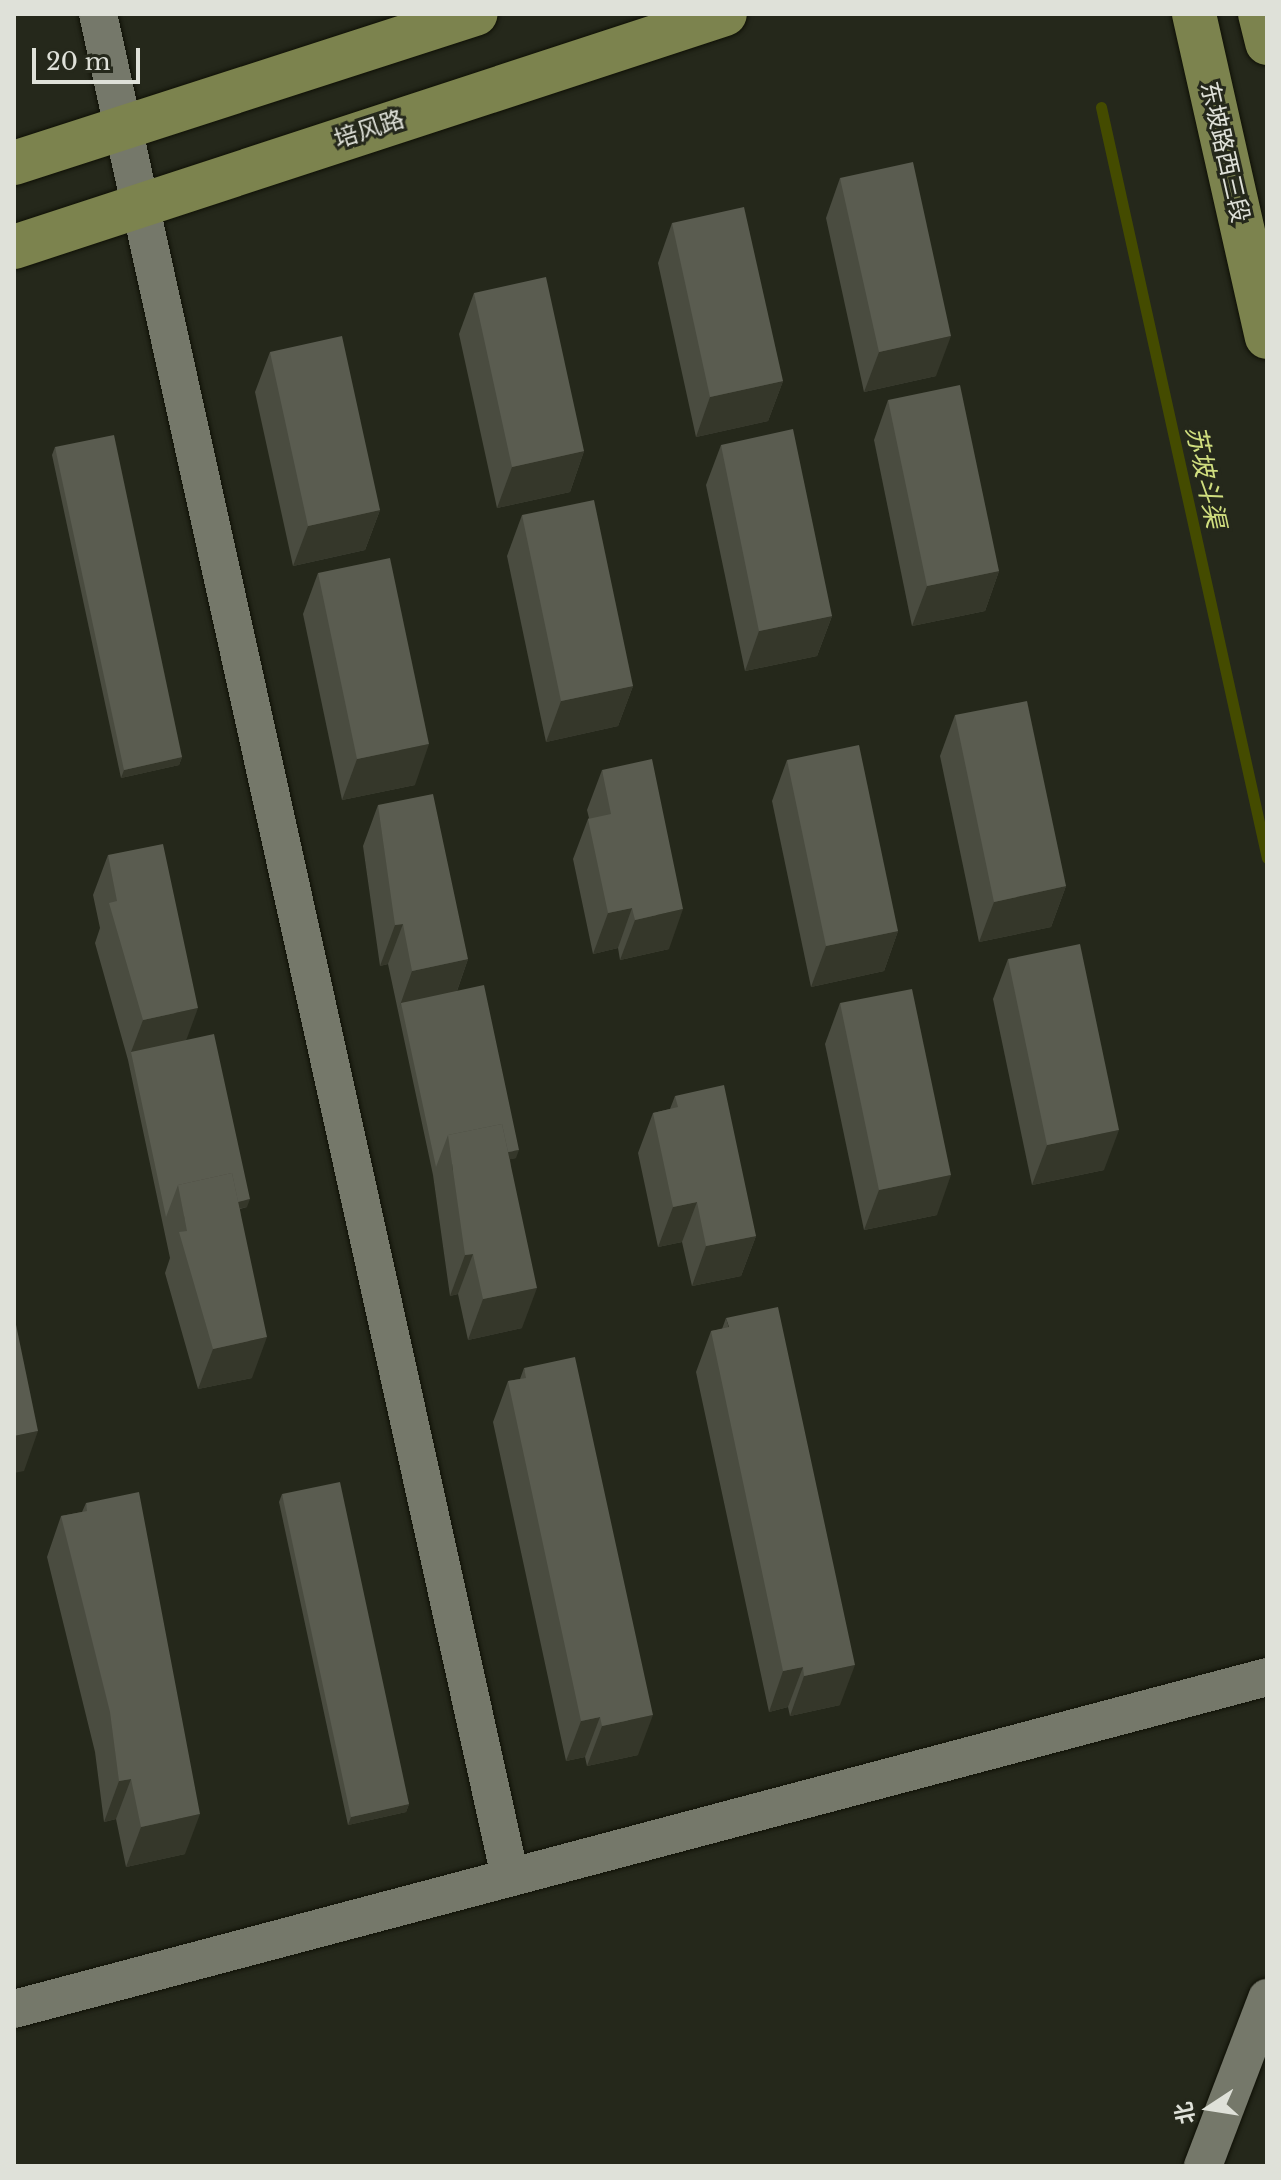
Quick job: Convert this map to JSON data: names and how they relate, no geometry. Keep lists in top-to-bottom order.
{
  "streets": {
    "main road": ["培风路", "东坡路西三段"]
  },
  "water": ["苏坡斗渠"],
  "scale_bar": "20 m",
  "north": "left"
}
